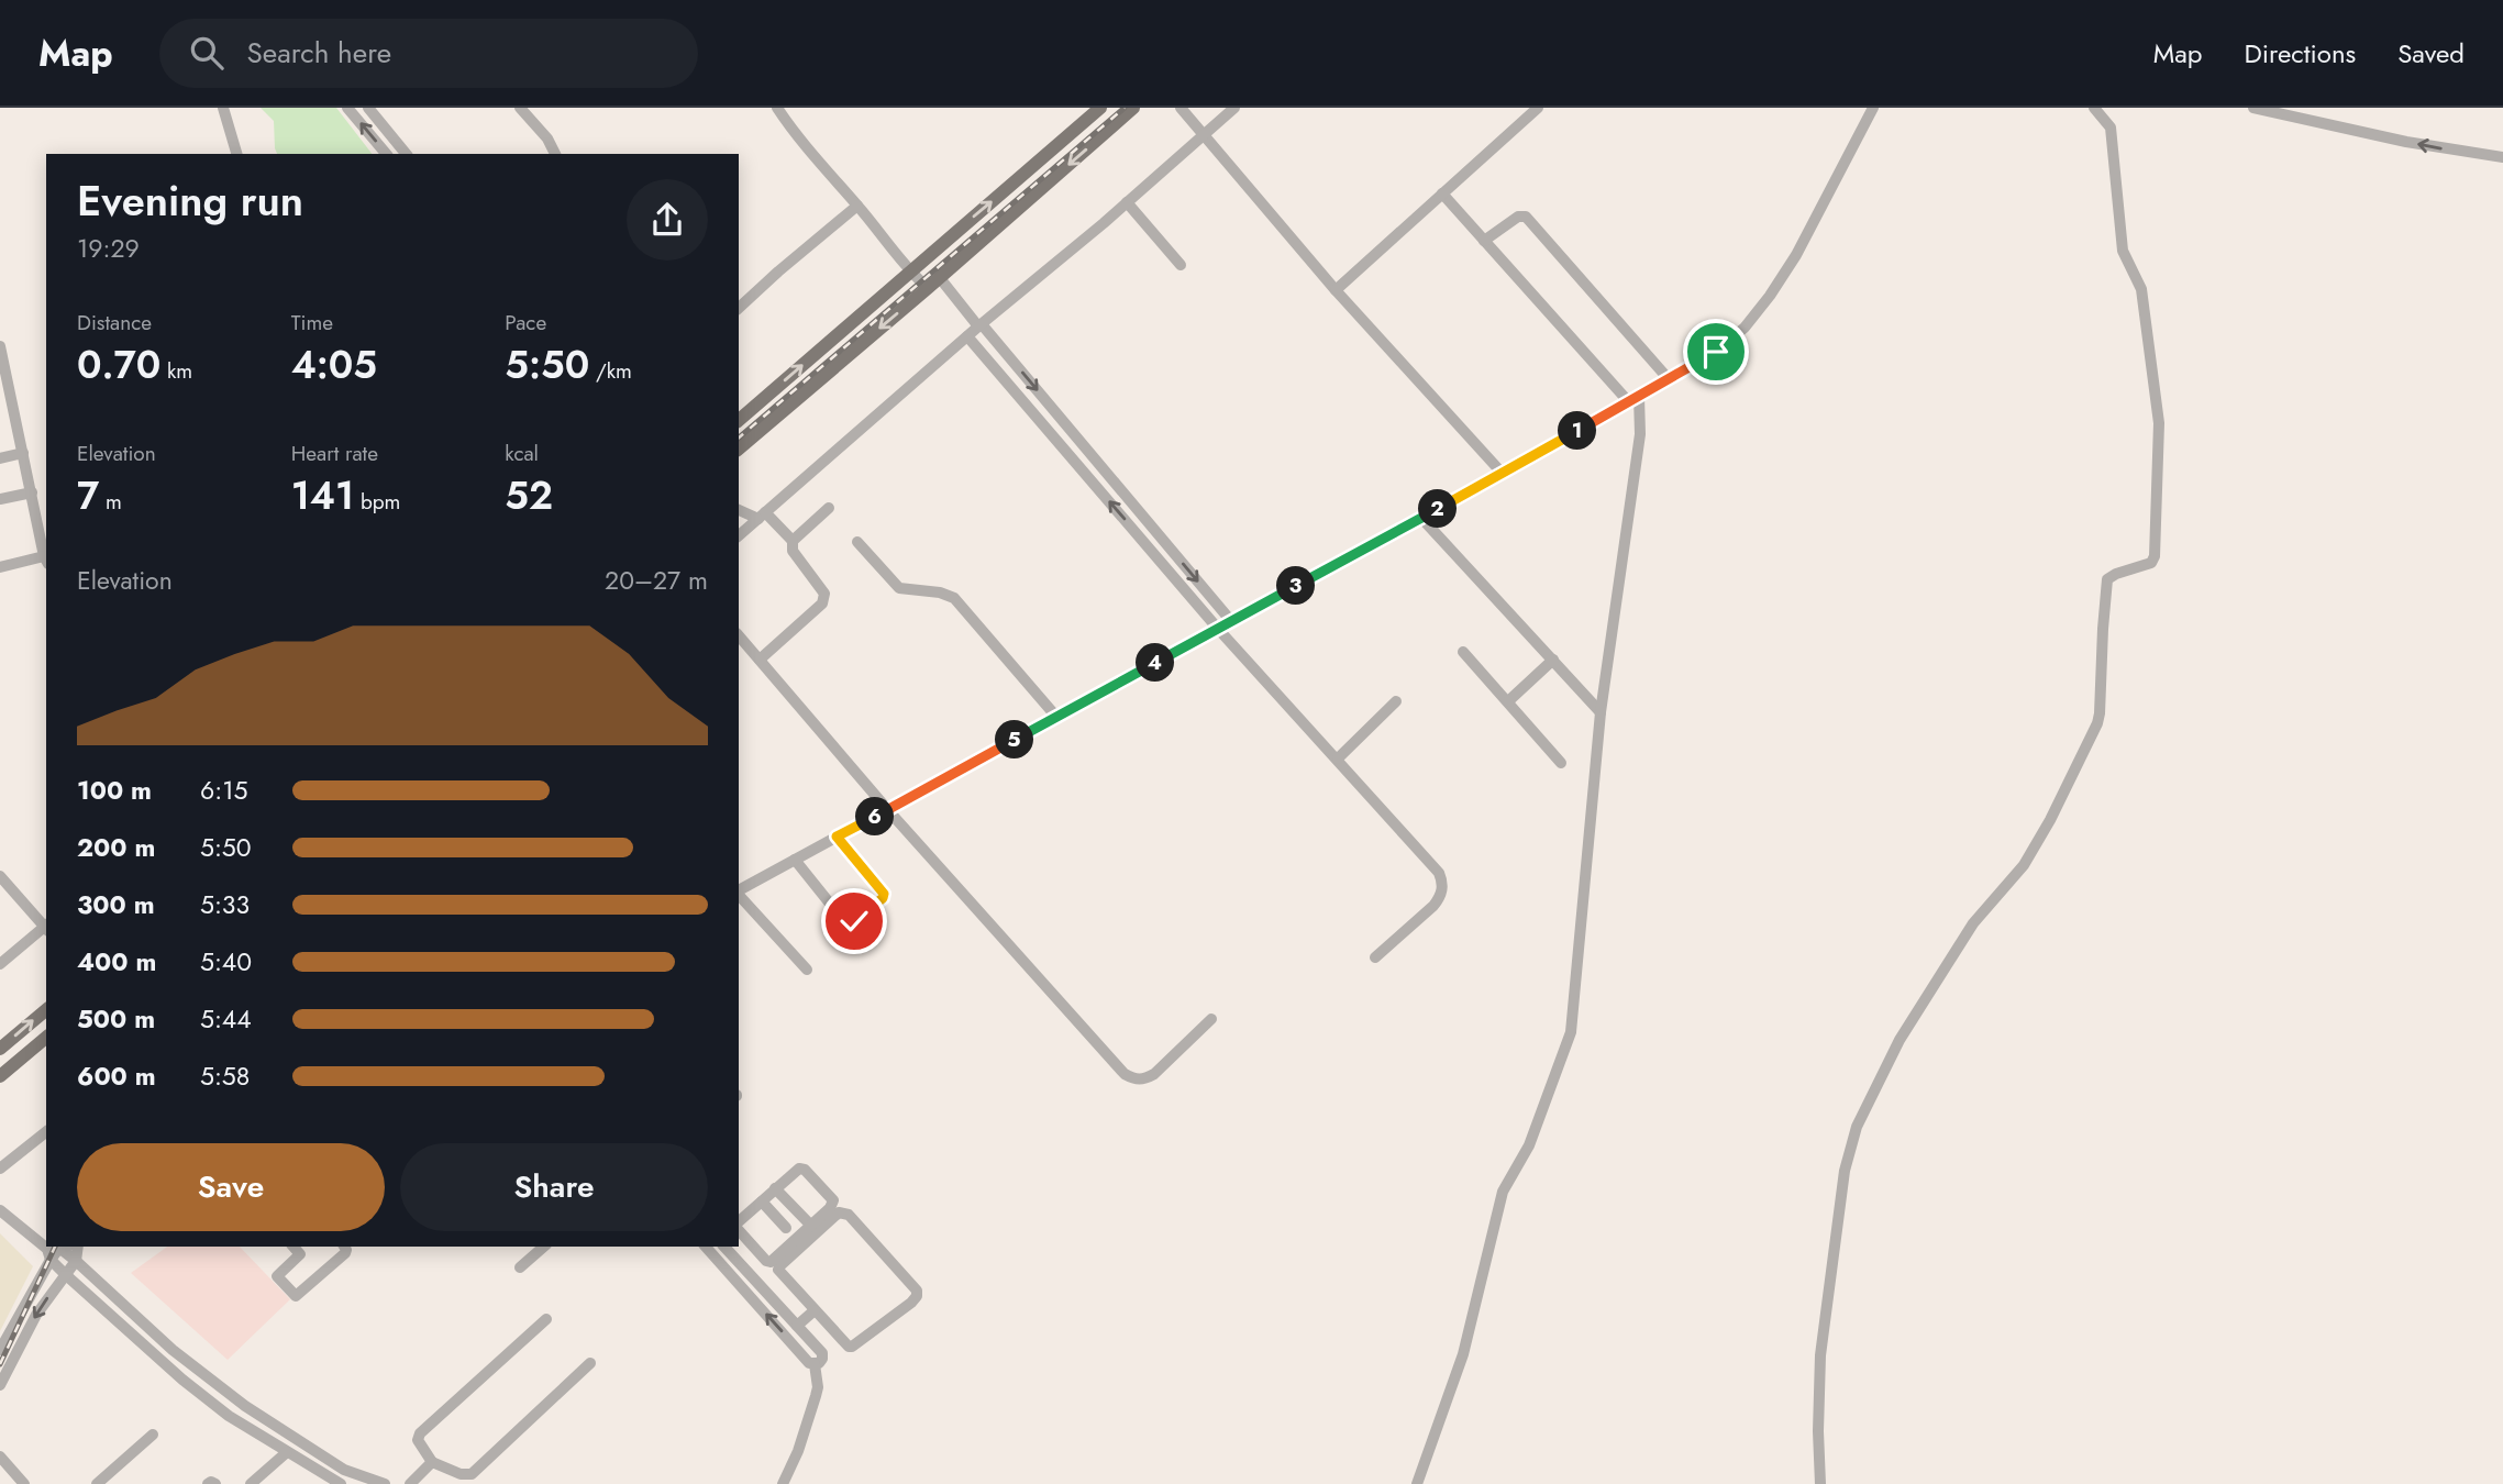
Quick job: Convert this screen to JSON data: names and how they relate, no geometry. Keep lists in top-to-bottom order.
{
  "page": {
    "header": "Map",
    "search": "Search here",
    "nav": ["Map", "Directions", "Saved"],
    "heading": ["Evening run", "19:29"],
    "stats": [
      ["Distance", "0.70 km"],
      ["Time", "4:05"],
      ["Pace", "5:50 /km"],
      ["Elevation", "7 m"],
      ["Heart rate", "141 bpm"],
      ["kcal", "52"]
    ],
    "pins": [
      "1",
      "2",
      "3",
      "4",
      "5",
      "6"
    ],
    "chart": ["Elevation", "20–27 m"],
    "list": [
      {
        "name": "100 m",
        "note": "6:15"
      },
      {
        "name": "200 m",
        "note": "5:50"
      },
      {
        "name": "300 m",
        "note": "5:33"
      },
      {
        "name": "400 m",
        "note": "5:40"
      },
      {
        "name": "500 m",
        "note": "5:44"
      },
      {
        "name": "600 m",
        "note": "5:58"
      }
    ],
    "buttons": ["Save", "Share"]
  }
}
